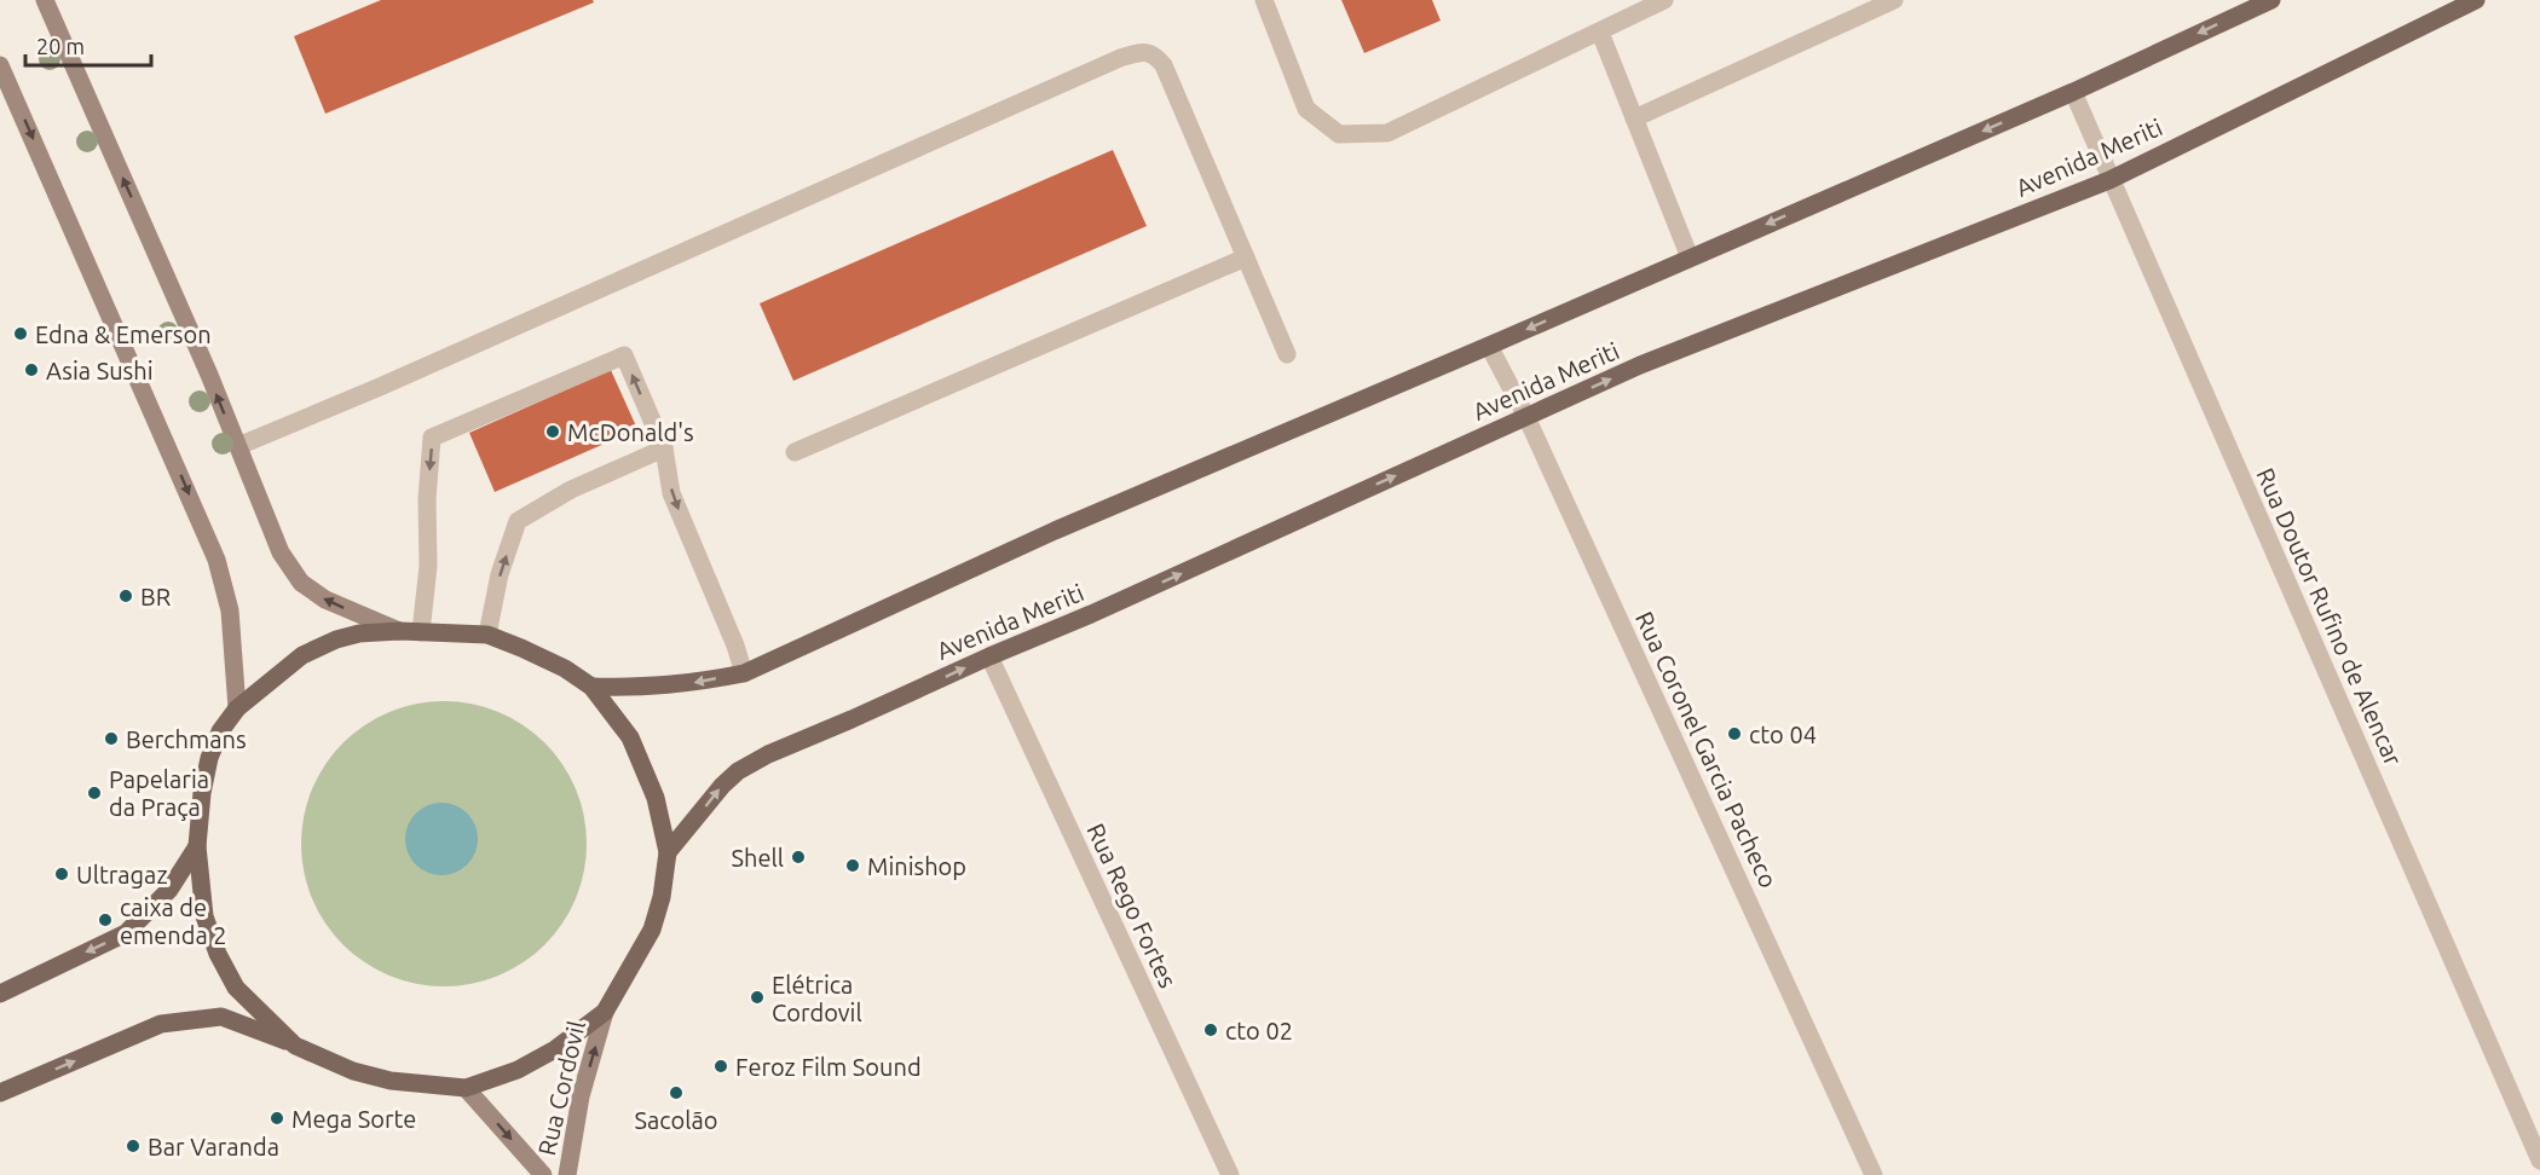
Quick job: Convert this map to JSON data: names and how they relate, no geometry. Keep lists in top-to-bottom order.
{
  "streets": {
    "main road": ["Avenida Meriti", "Rua Cordovil"],
    "street": ["Rua Doutor Rufino de Alencar", "Rua Coronel Garcia Pacheco", "Rua Rego Fortes"]
  },
  "crossings": [
    ["Avenida Meriti", "Rua Doutor Rufino de Alencar"],
    ["Avenida Meriti", "Rua Coronel Garcia Pacheco"],
    ["Avenida Meriti", "Rua Rego Fortes"]
  ],
  "places": [
    "Edna & Emerson",
    "Asia Sushi",
    "McDonald's",
    "BR",
    "cto 04",
    "Berchmans",
    "Papelaria da Praça",
    "Shell",
    "Minishop",
    "Ultragaz",
    "caixa de emenda 2",
    "Elétrica Cordovil",
    "cto 02",
    "Feroz Film Sound",
    "Sacolão",
    "Mega Sorte",
    "Bar Varanda"
  ],
  "scale_bar": "20 m"
}
